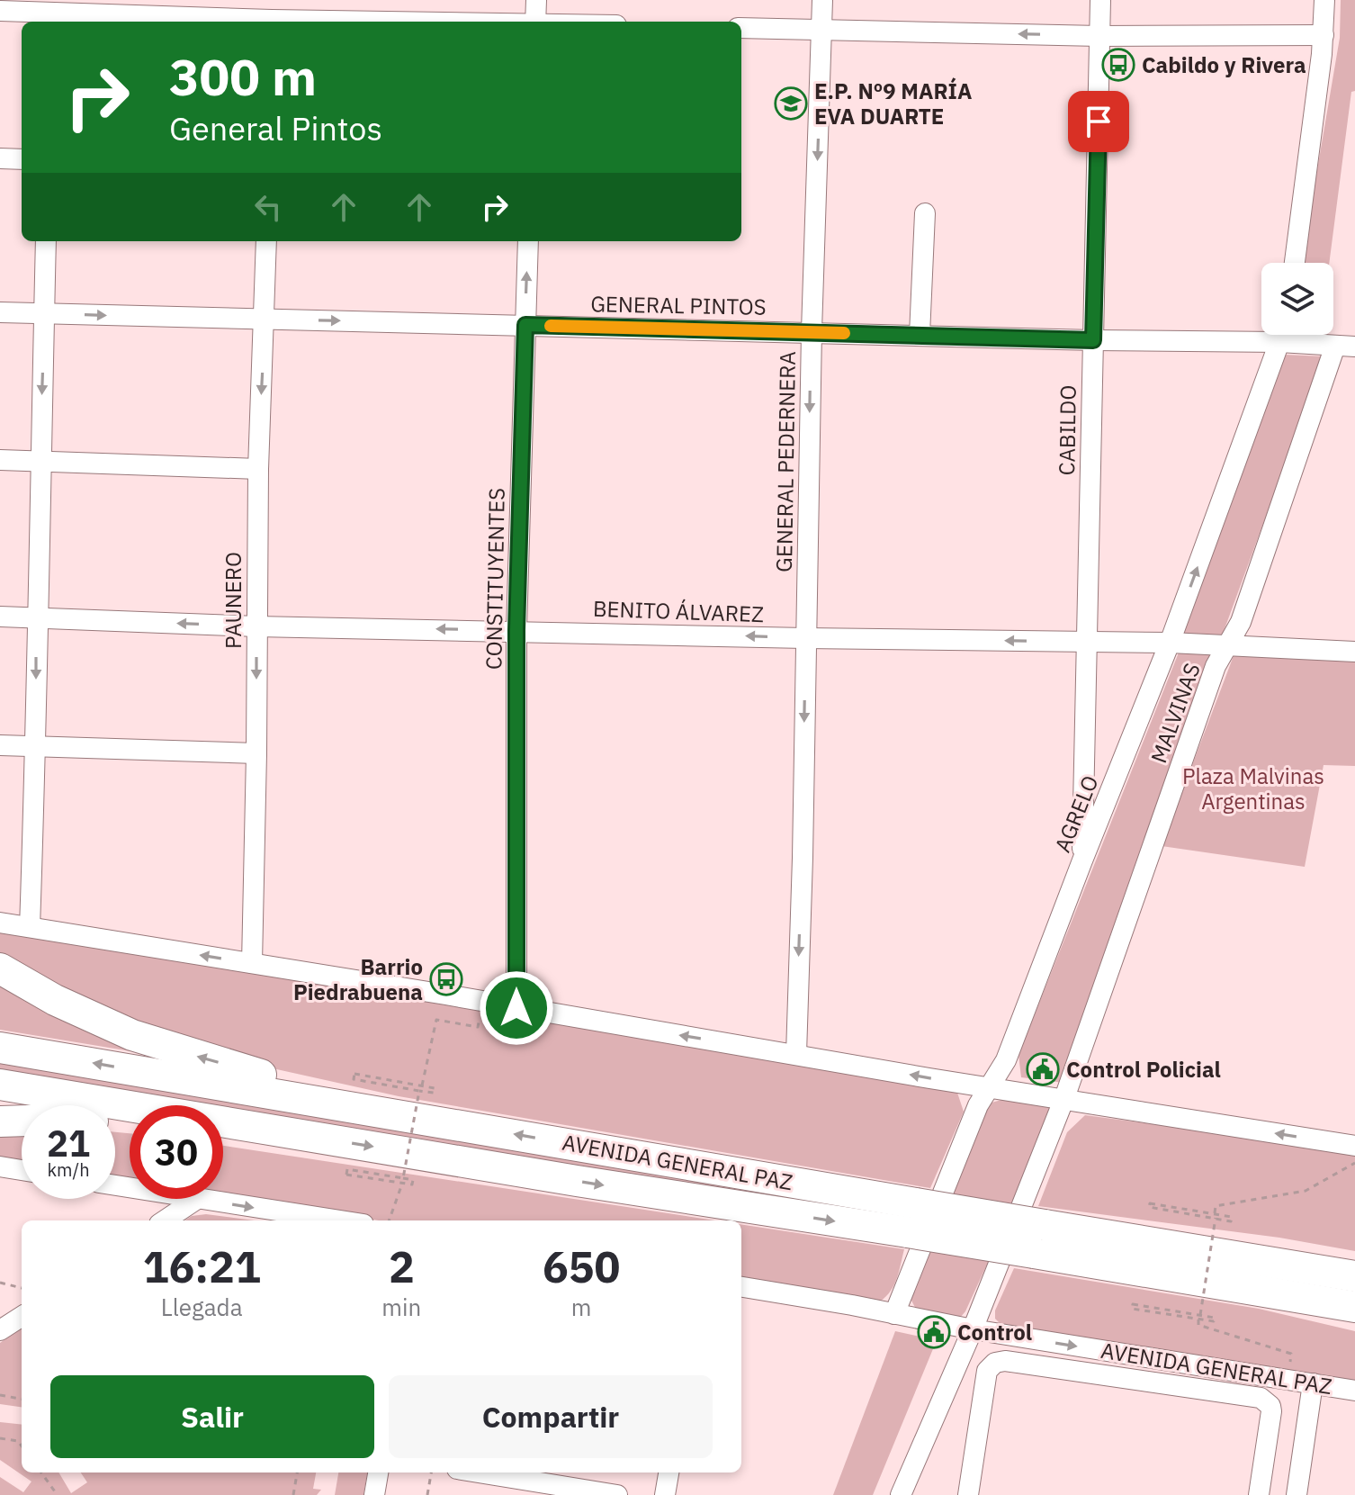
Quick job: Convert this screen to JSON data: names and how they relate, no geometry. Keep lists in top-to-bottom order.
{
  "streets": {
    "highway": ["AVENIDA GENERAL PAZ"],
    "street": [
      "GENERAL PINTOS",
      "CABILDO",
      "GENERAL PEDERNERA",
      "CONSTITUYENTES",
      "PAUNERO",
      "BENITO ÁLVAREZ",
      "MALVINAS",
      "AGRELO"
    ]
  },
  "crossings": [
    ["GENERAL PINTOS", "CABILDO"],
    ["GENERAL PINTOS", "GENERAL PEDERNERA"],
    ["GENERAL PINTOS", "CONSTITUYENTES"],
    ["GENERAL PINTOS", "PAUNERO"],
    ["GENERAL PINTOS", "MALVINAS"],
    ["GENERAL PINTOS", "AGRELO"],
    ["CABILDO", "BENITO ÁLVAREZ"],
    ["CABILDO", "AGRELO"],
    ["GENERAL PEDERNERA", "BENITO ÁLVAREZ"],
    ["CONSTITUYENTES", "BENITO ÁLVAREZ"],
    ["PAUNERO", "BENITO ÁLVAREZ"],
    ["BENITO ÁLVAREZ", "MALVINAS"],
    ["BENITO ÁLVAREZ", "AGRELO"],
    ["MALVINAS", "AVENIDA GENERAL PAZ"],
    ["AGRELO", "AVENIDA GENERAL PAZ"]
  ],
  "one_way": ["GENERAL PEDERNERA", "PAUNERO"],
  "parks": ["Plaza Malvinas Argentinas"],
  "places": {
    "bus stop": ["Cabildo y Rivera", "Barrio Piedrabuena"],
    "school or university": ["E.P. Nº9 MARÍA EVA DUARTE"],
    "public building": ["Control Policial", "Control"]
  },
  "page": {
    "turn": ["300 m", "General Pintos"],
    "speed": "21 km/h",
    "limit": "30",
    "eta": [
      "16:21",
      "Llegada",
      "2",
      "min",
      "650",
      "m"
    ],
    "buttons": ["Salir", "Compartir"]
  }
}
